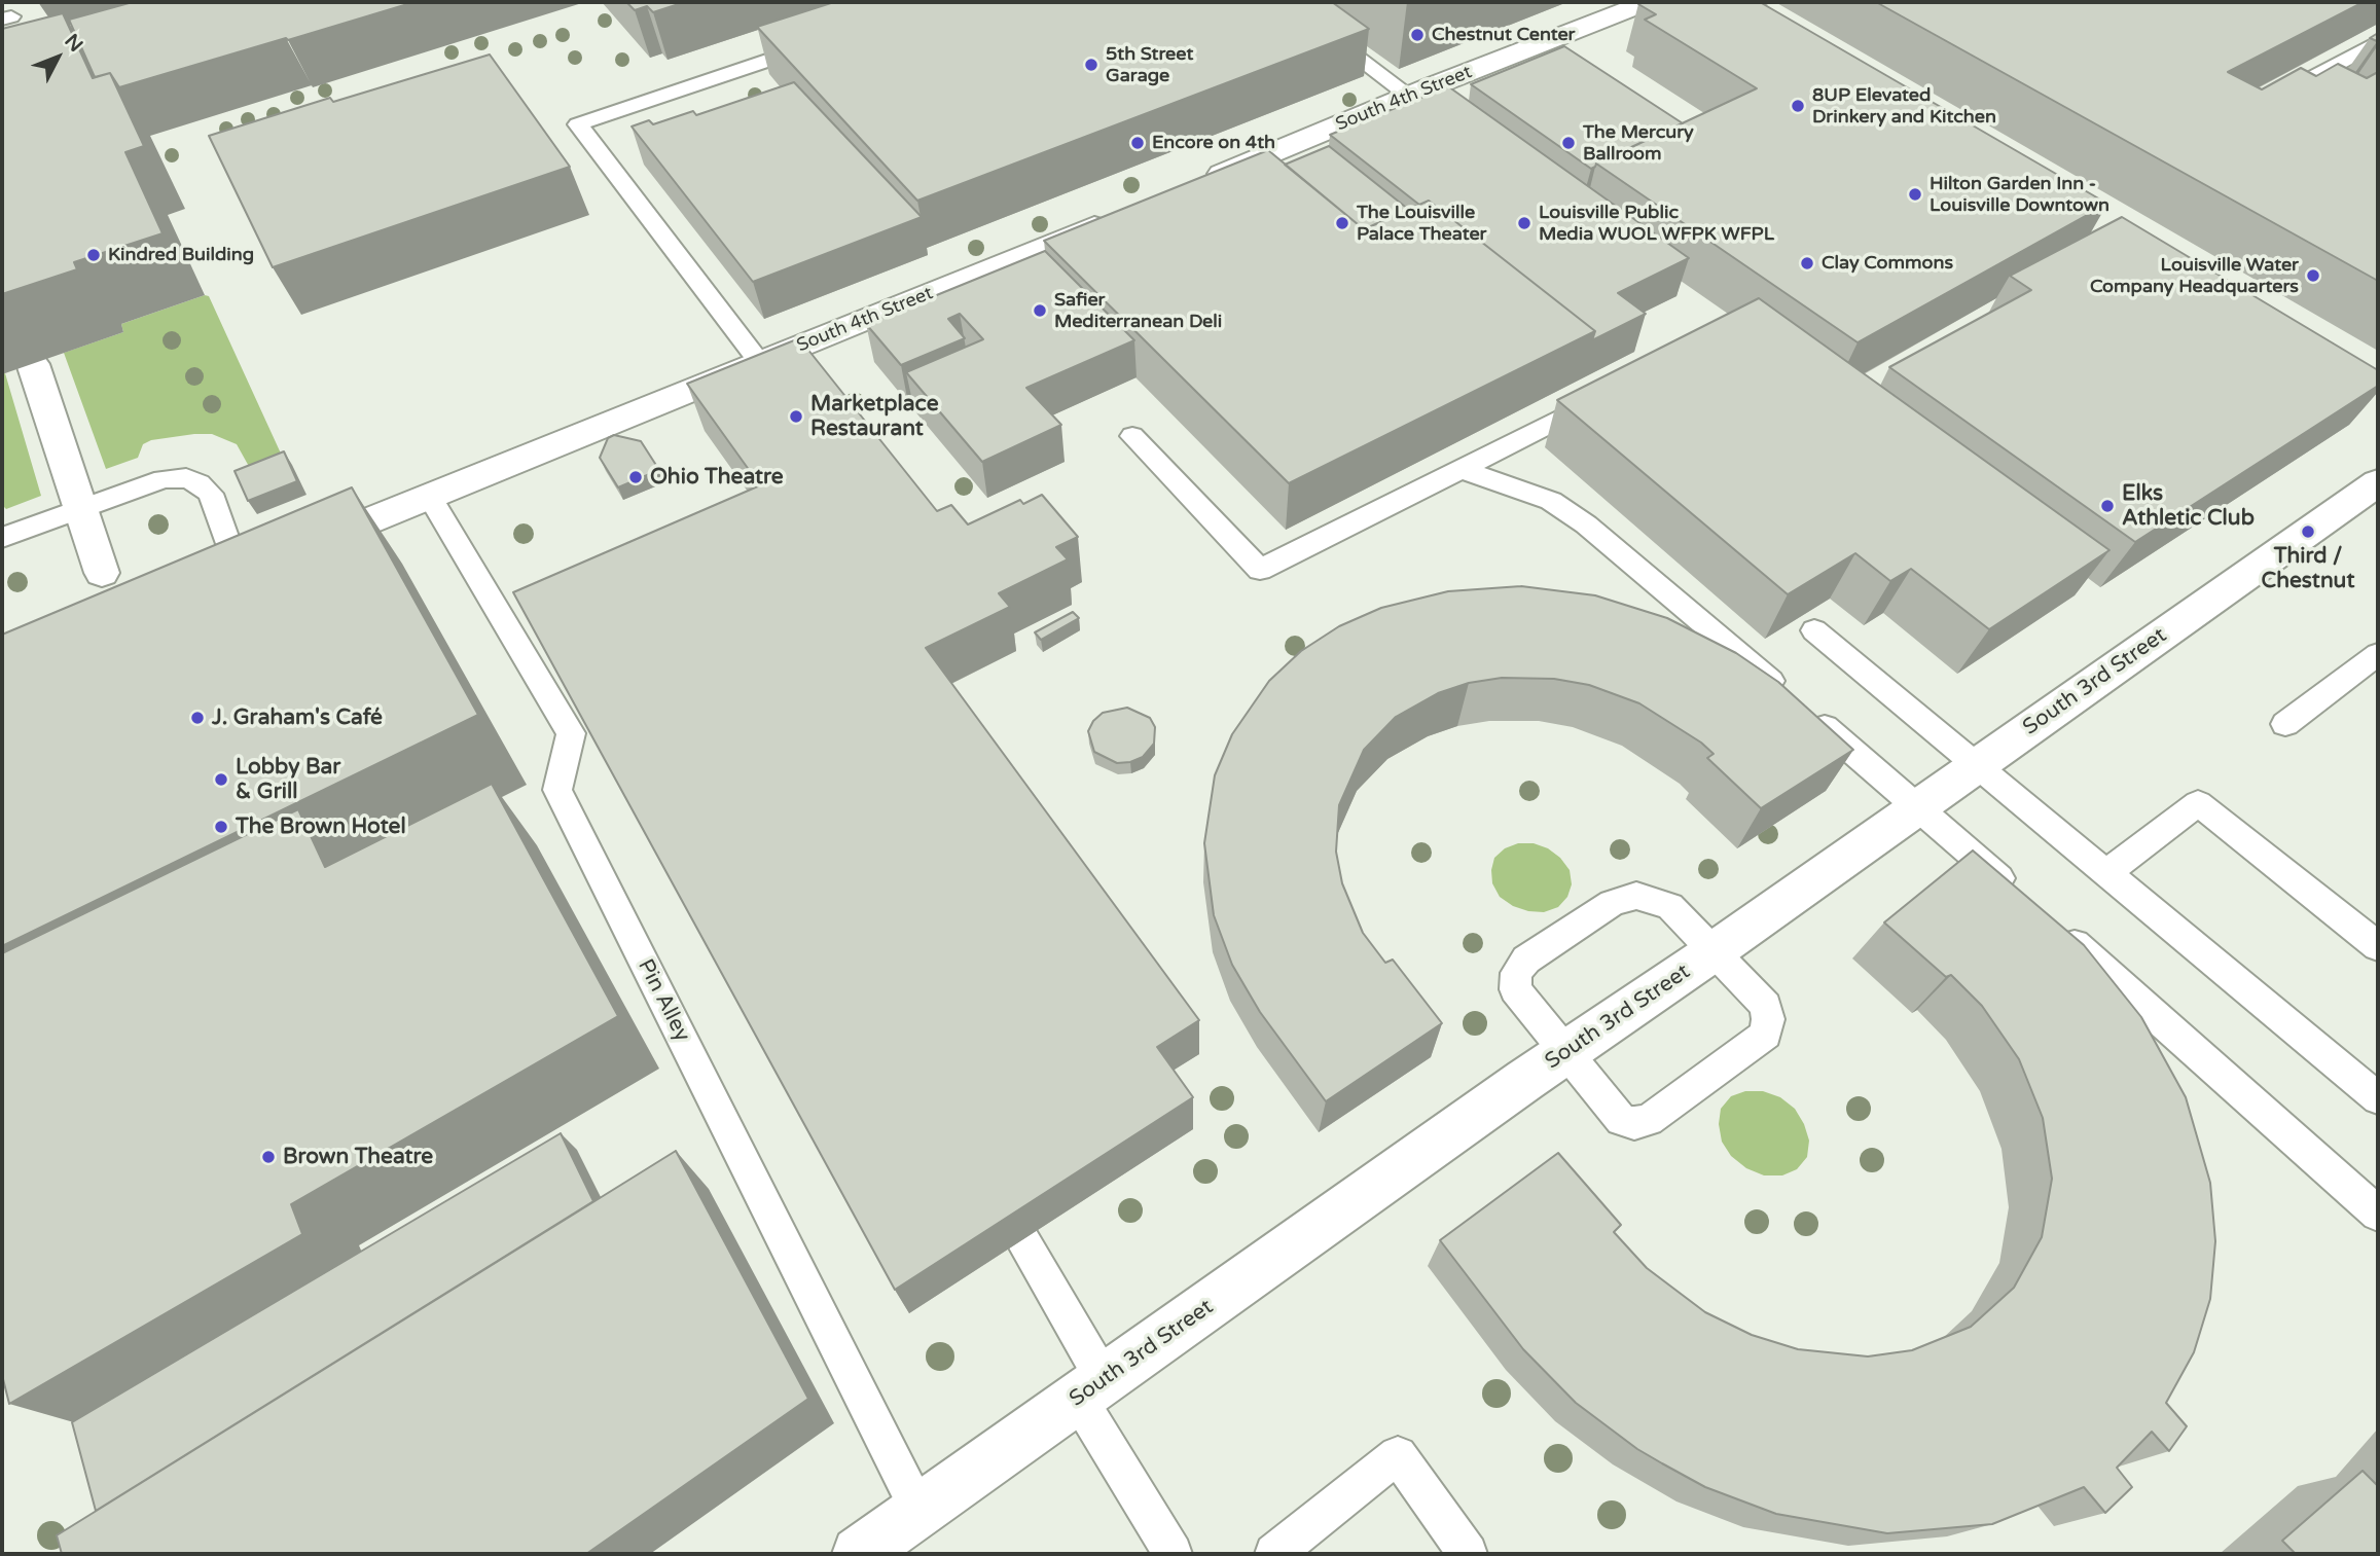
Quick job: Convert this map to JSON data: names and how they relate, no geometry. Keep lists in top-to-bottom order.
{
  "streets": {
    "street": ["South 4th Street", "South 3rd Street"],
    "lane": ["Pin Alley"]
  },
  "crossings": [
    ["South 4th Street", "Pin Alley"],
    ["South 3rd Street", "Pin Alley"]
  ],
  "places": [
    "Chestnut Center",
    "5th Street Garage",
    "8UP Elevated Drinkery and Kitchen",
    "Encore on 4th",
    "The Mercury Ballroom",
    "Hilton Garden Inn - Louisville Downtown",
    "The Louisville Palace Theater",
    "Louisville Public Media WUOL WFPK WFPL",
    "Kindred Building",
    "Clay Commons",
    "Louisville Water Company Headquarters",
    "Safier Mediterranean Deli",
    "Marketplace Restaurant",
    "Ohio Theatre",
    "Elks Athletic Club",
    "Third / Chestnut",
    "J. Graham's Café",
    "Lobby Bar & Grill",
    "The Brown Hotel",
    "Brown Theatre"
  ],
  "north": "top right"
}
